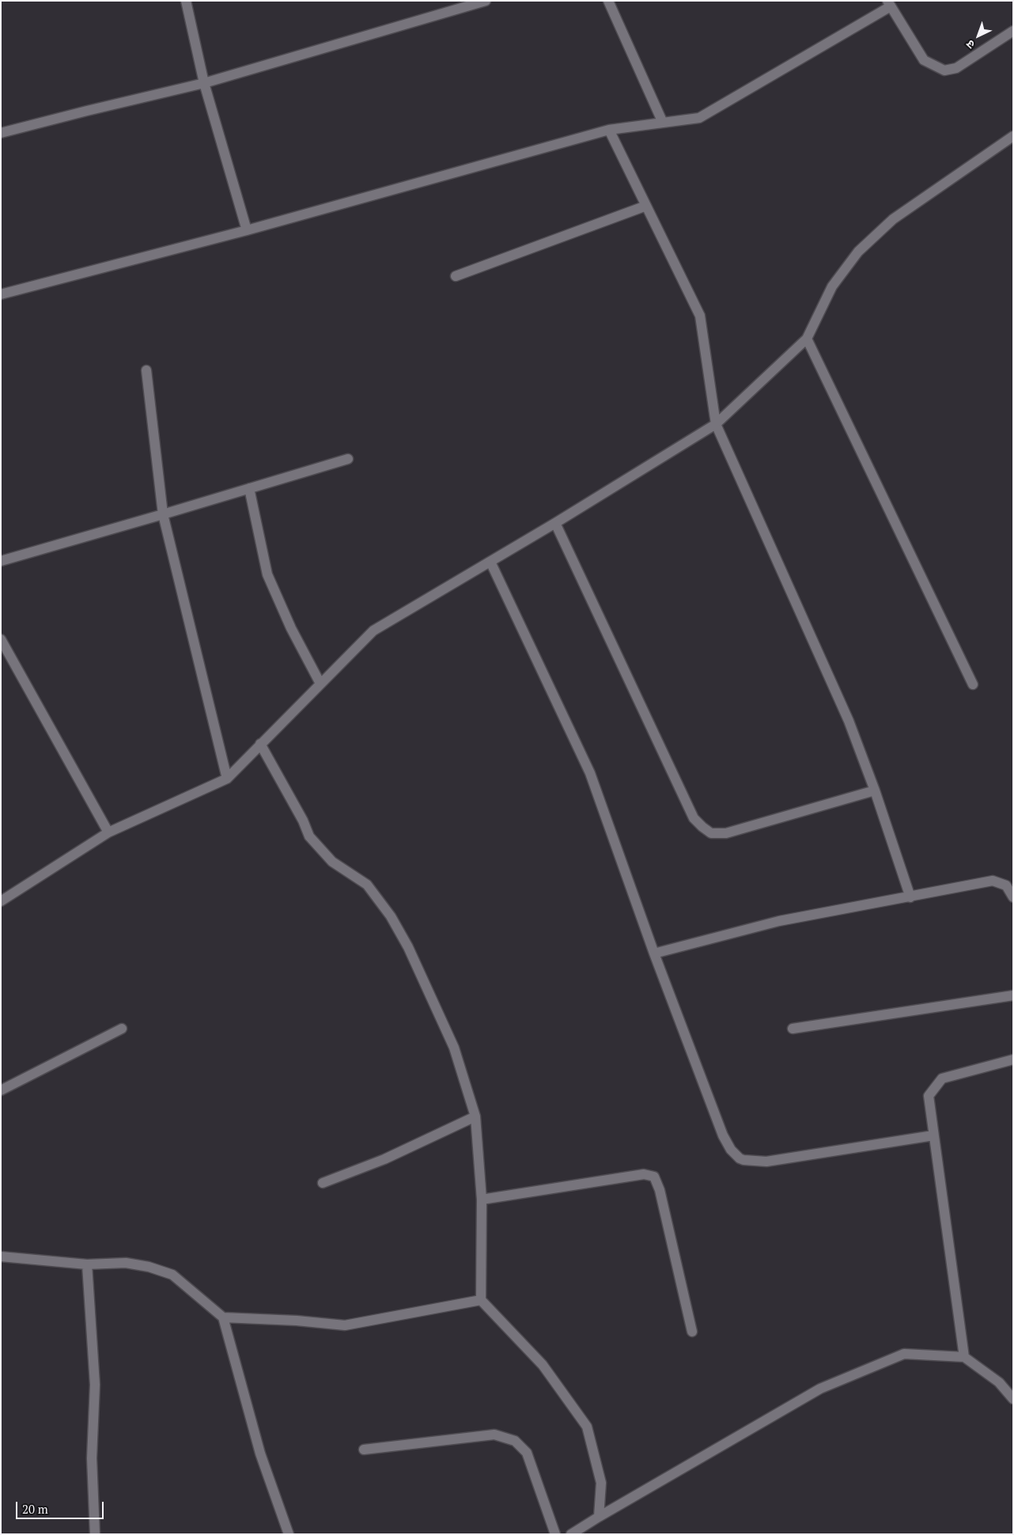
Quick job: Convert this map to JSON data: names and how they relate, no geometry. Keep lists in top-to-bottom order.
{
  "scale_bar": "20 m",
  "north": "bottom left"
}
